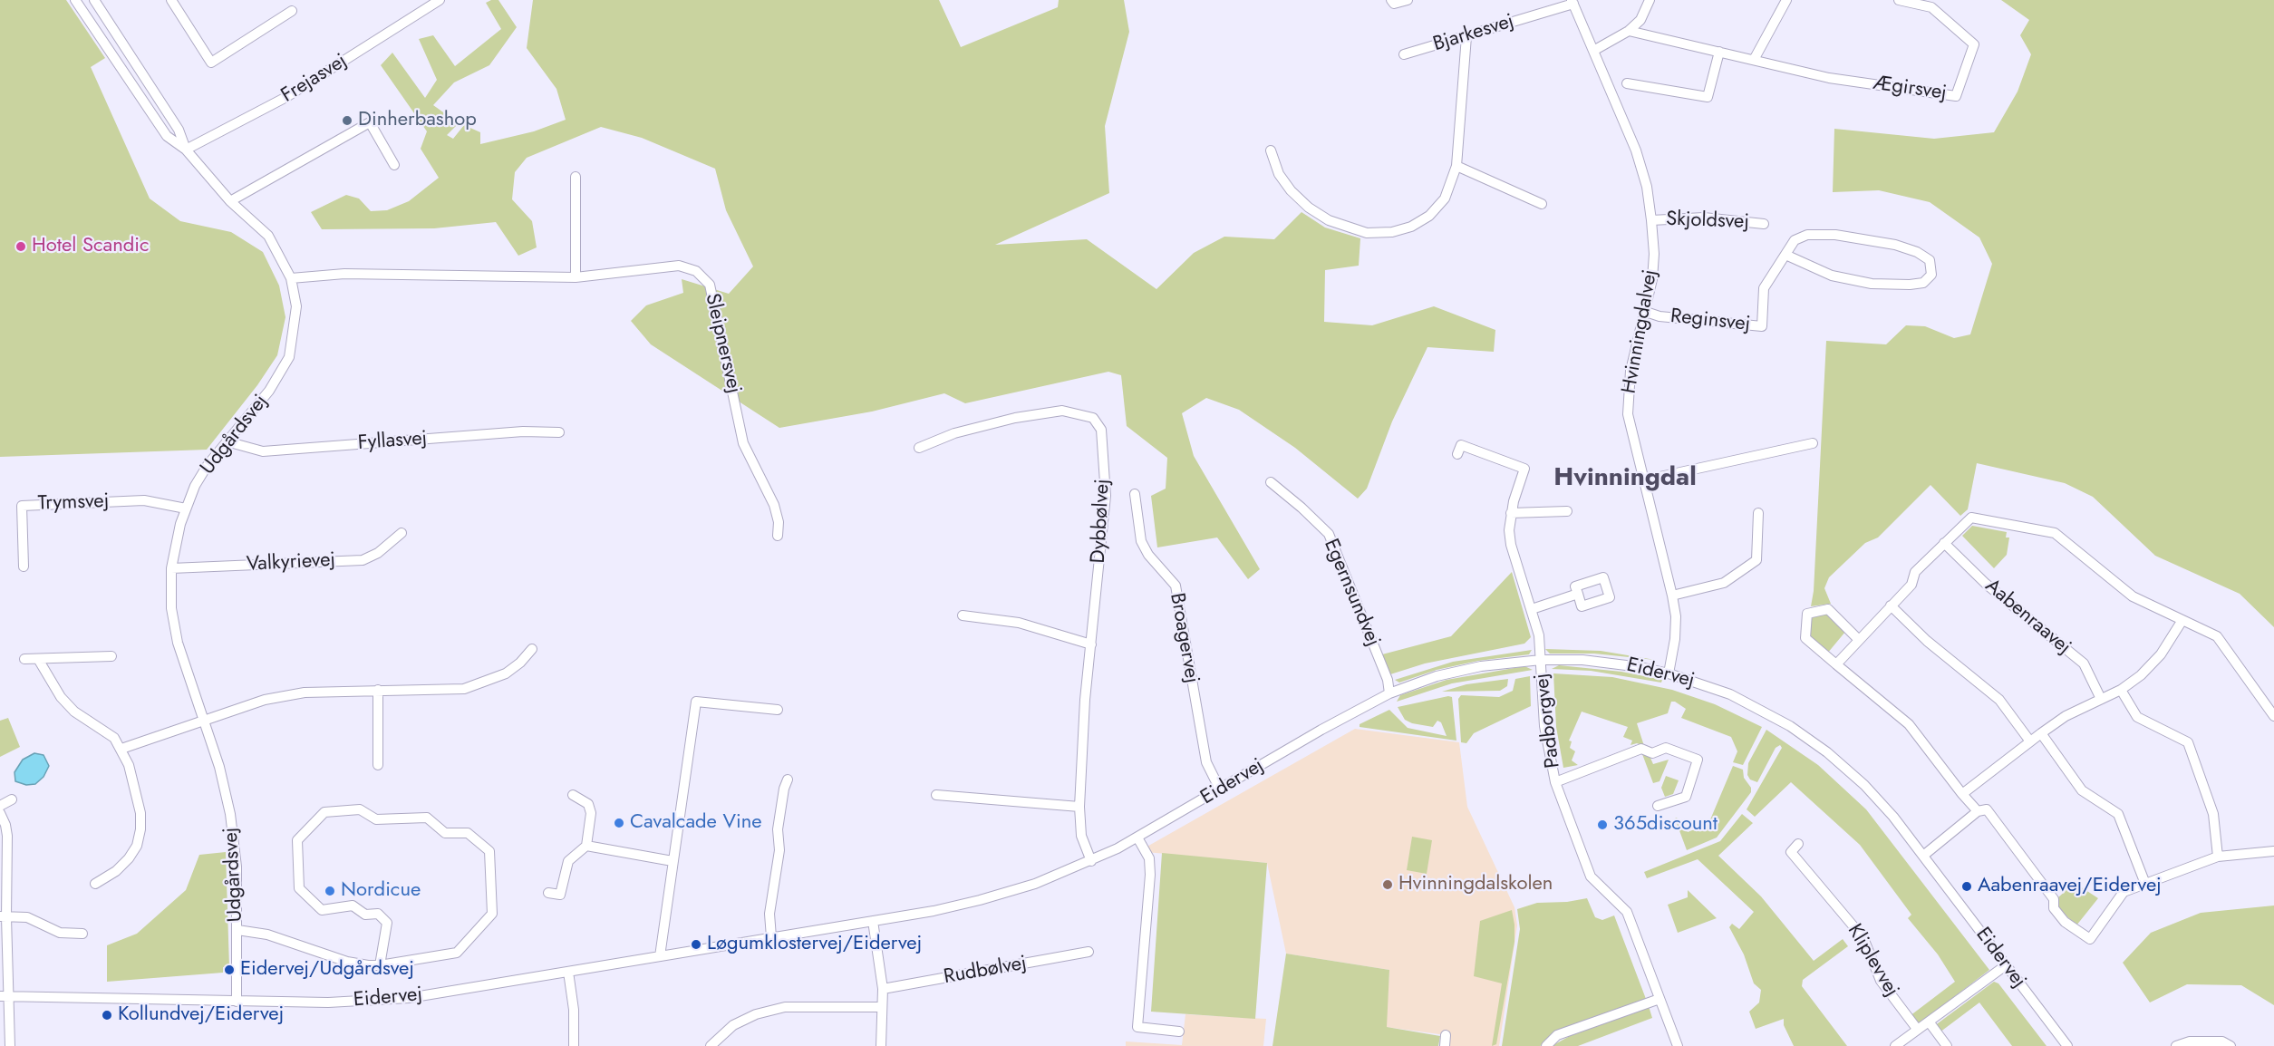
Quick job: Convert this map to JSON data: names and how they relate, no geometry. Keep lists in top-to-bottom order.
{
  "streets": {
    "street": [
      "Bjarkesvej",
      "Frejasvej",
      "Ægirsvej",
      "Skjoldsvej",
      "Reginsvej",
      "Hvinningdalvej",
      "Sleipnersvej",
      "Udgårdsvej",
      "Fyllasvej",
      "Trymsvej",
      "Dybbølvej",
      "Valkyrievej",
      "Egernsundvej",
      "Aabenraavej",
      "Broagervej",
      "Eidervej",
      "Padborgvej",
      "Kliplevvej",
      "Rudbølvej"
    ]
  },
  "crossings": [
    ["Bjarkesvej", "Hvinningdalvej"],
    ["Frejasvej", "Udgårdsvej"],
    ["Skjoldsvej", "Hvinningdalvej"],
    ["Reginsvej", "Hvinningdalvej"],
    ["Hvinningdalvej", "Eidervej"],
    ["Sleipnersvej", "Udgårdsvej"],
    ["Udgårdsvej", "Fyllasvej"],
    ["Udgårdsvej", "Trymsvej"],
    ["Udgårdsvej", "Valkyrievej"],
    ["Udgårdsvej", "Eidervej"],
    ["Dybbølvej", "Eidervej"],
    ["Egernsundvej", "Eidervej"],
    ["Broagervej", "Eidervej"],
    ["Eidervej", "Padborgvej"]
  ],
  "districts": ["Hvinningdal"],
  "places": [
    "Dinherbashop",
    "Hotel Scandic",
    "Cavalcade Vine",
    "365discount",
    "Hvinningdalskolen",
    "Aabenraavej/Eidervej",
    "Nordicue",
    "Løgumklostervej/Eidervej",
    "Eidervej/Udgårdsvej",
    "Kollundvej/Eidervej"
  ]
}
